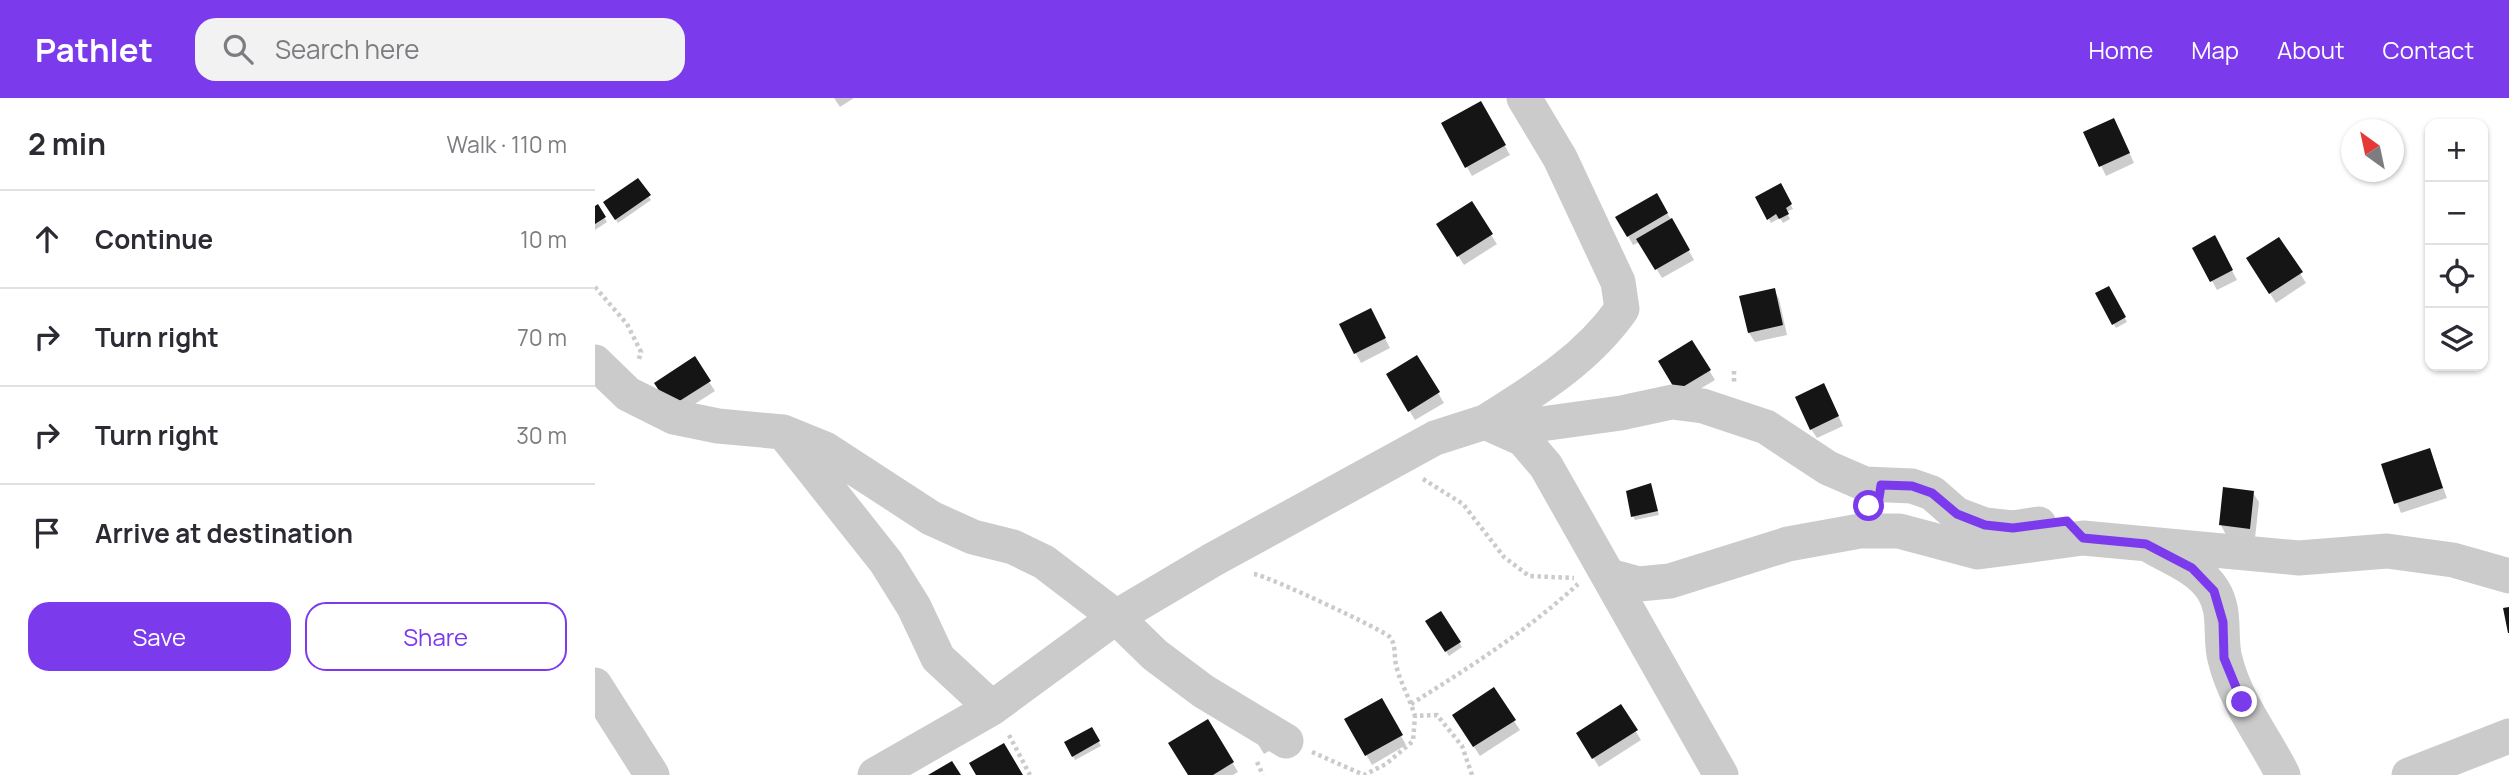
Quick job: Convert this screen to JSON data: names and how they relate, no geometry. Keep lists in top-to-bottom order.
{
  "north": "top left",
  "page": {
    "header": "Pathlet",
    "search": "Search here",
    "nav": [
      "Home",
      "Map",
      "About",
      "Contact"
    ],
    "heading": ["2 min", "Walk · 110 m"],
    "map_buttons": ["+", "−"],
    "list": [
      ["Continue", "10 m"],
      ["Turn right", "70 m"],
      ["Turn right", "30 m"],
      "Arrive at destination"
    ],
    "buttons": ["Save", "Share"]
  }
}
